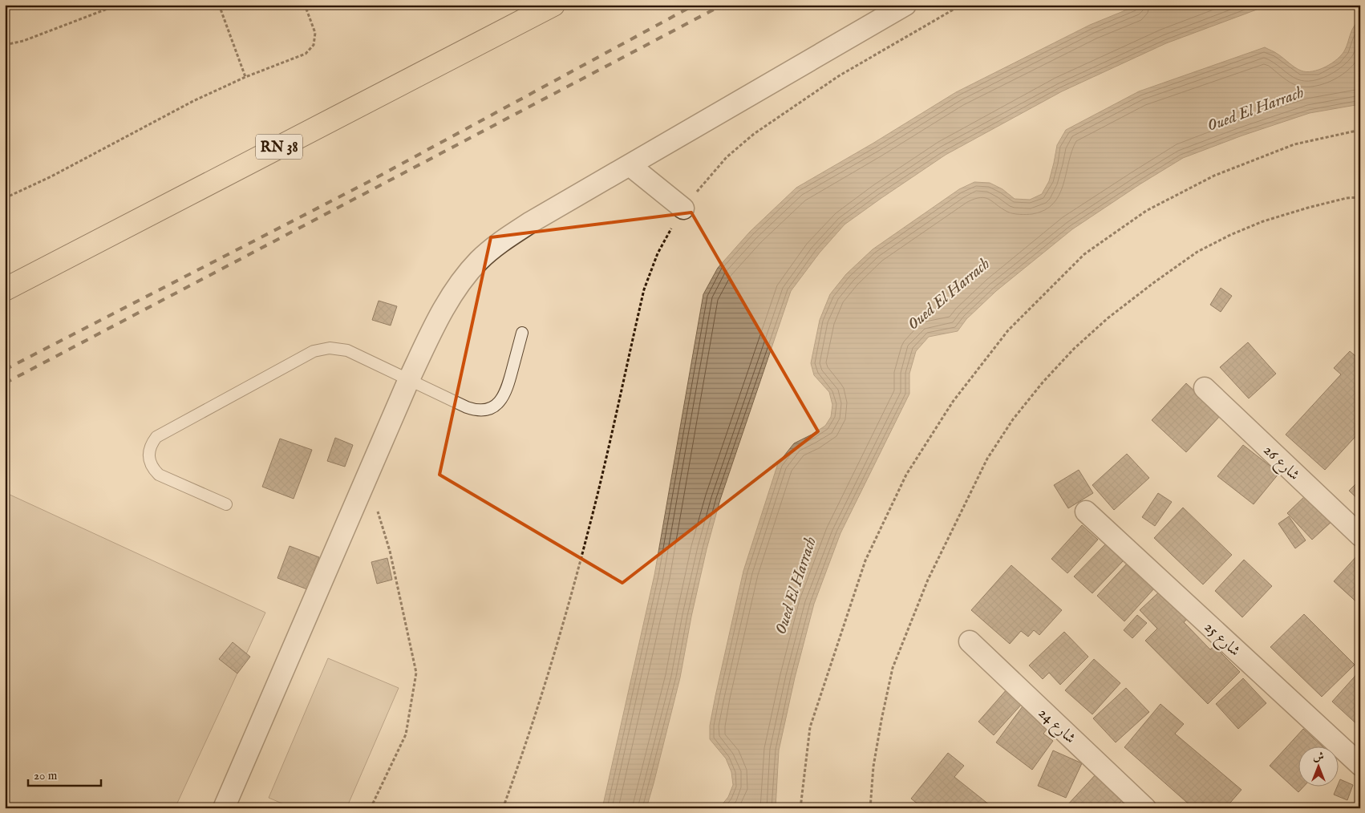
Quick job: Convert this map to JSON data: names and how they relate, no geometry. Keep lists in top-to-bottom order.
{
  "streets": {
    "main road": ["RN 38"],
    "street": ["شارع 26", "شارع 25", "شارع 24"]
  },
  "water": ["Oued El Harrach"],
  "scale_bar": "20 m",
  "north": "top"
}
